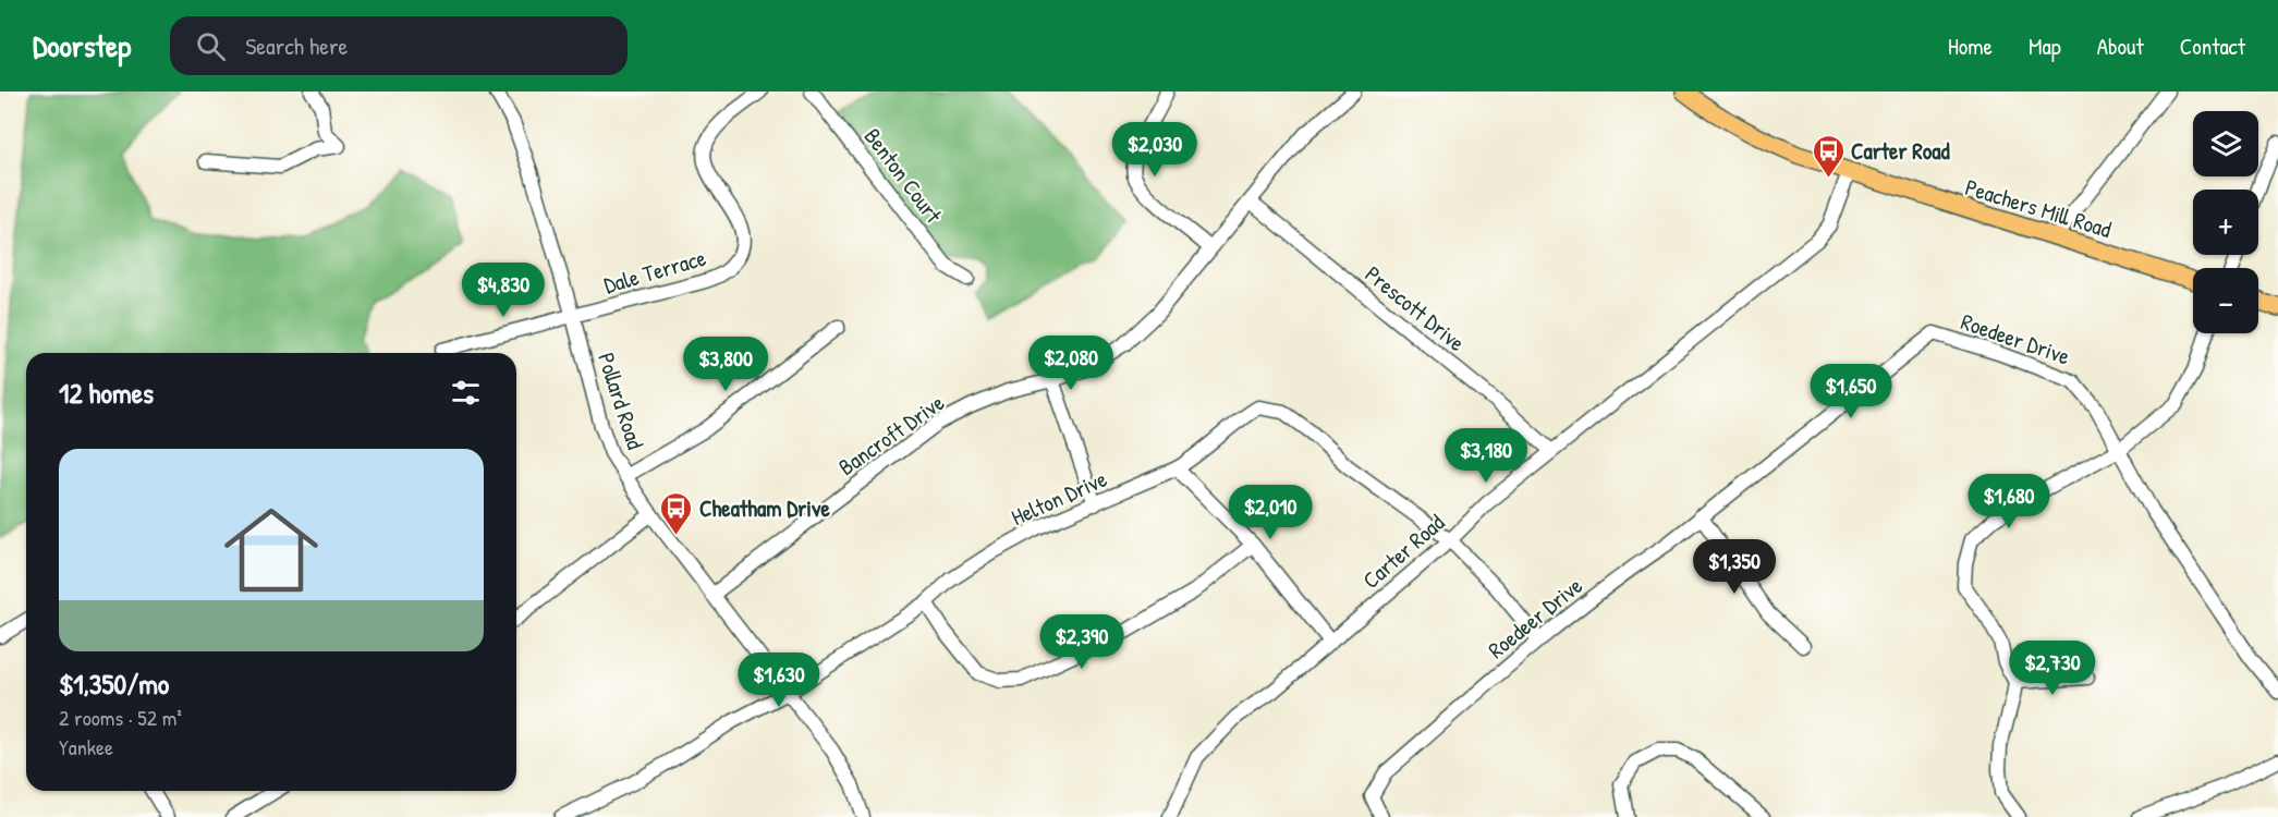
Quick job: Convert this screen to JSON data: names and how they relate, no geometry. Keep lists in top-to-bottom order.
{
  "streets": {
    "main road": ["Peachers Mill Road"],
    "street": [
      "Benton Court",
      "Dale Terrace",
      "Prescott Drive",
      "Roedeer Drive",
      "Pollard Road",
      "Bancroft Drive",
      "Helton Drive",
      "Carter Road"
    ]
  },
  "crossings": [
    ["Peachers Mill Road", "Carter Road"],
    ["Dale Terrace", "Pollard Road"],
    ["Prescott Drive", "Bancroft Drive"],
    ["Prescott Drive", "Carter Road"],
    ["Roedeer Drive", "Helton Drive"],
    ["Pollard Road", "Bancroft Drive"],
    ["Pollard Road", "Helton Drive"],
    ["Helton Drive", "Carter Road"]
  ],
  "places": {
    "bus stop": ["Carter Road", "Cheatham Drive"]
  },
  "page": {
    "header": "Doorstep",
    "search": "Search here",
    "nav": [
      "Home",
      "Map",
      "About",
      "Contact"
    ],
    "map_buttons": ["+", "−"],
    "price": [
      "$2,030",
      "$4,830",
      "$2,080",
      "$3,800",
      "$1,650",
      "$3,180",
      "$1,680",
      "$2,010",
      "$1,350",
      "$2,390",
      "$2,730",
      "$1,630"
    ],
    "heading": "12 homes",
    "list": [
      {
        "name": "$1,350/mo",
        "note": "2 rooms · 52 m² · Yankee"
      }
    ]
  }
}
